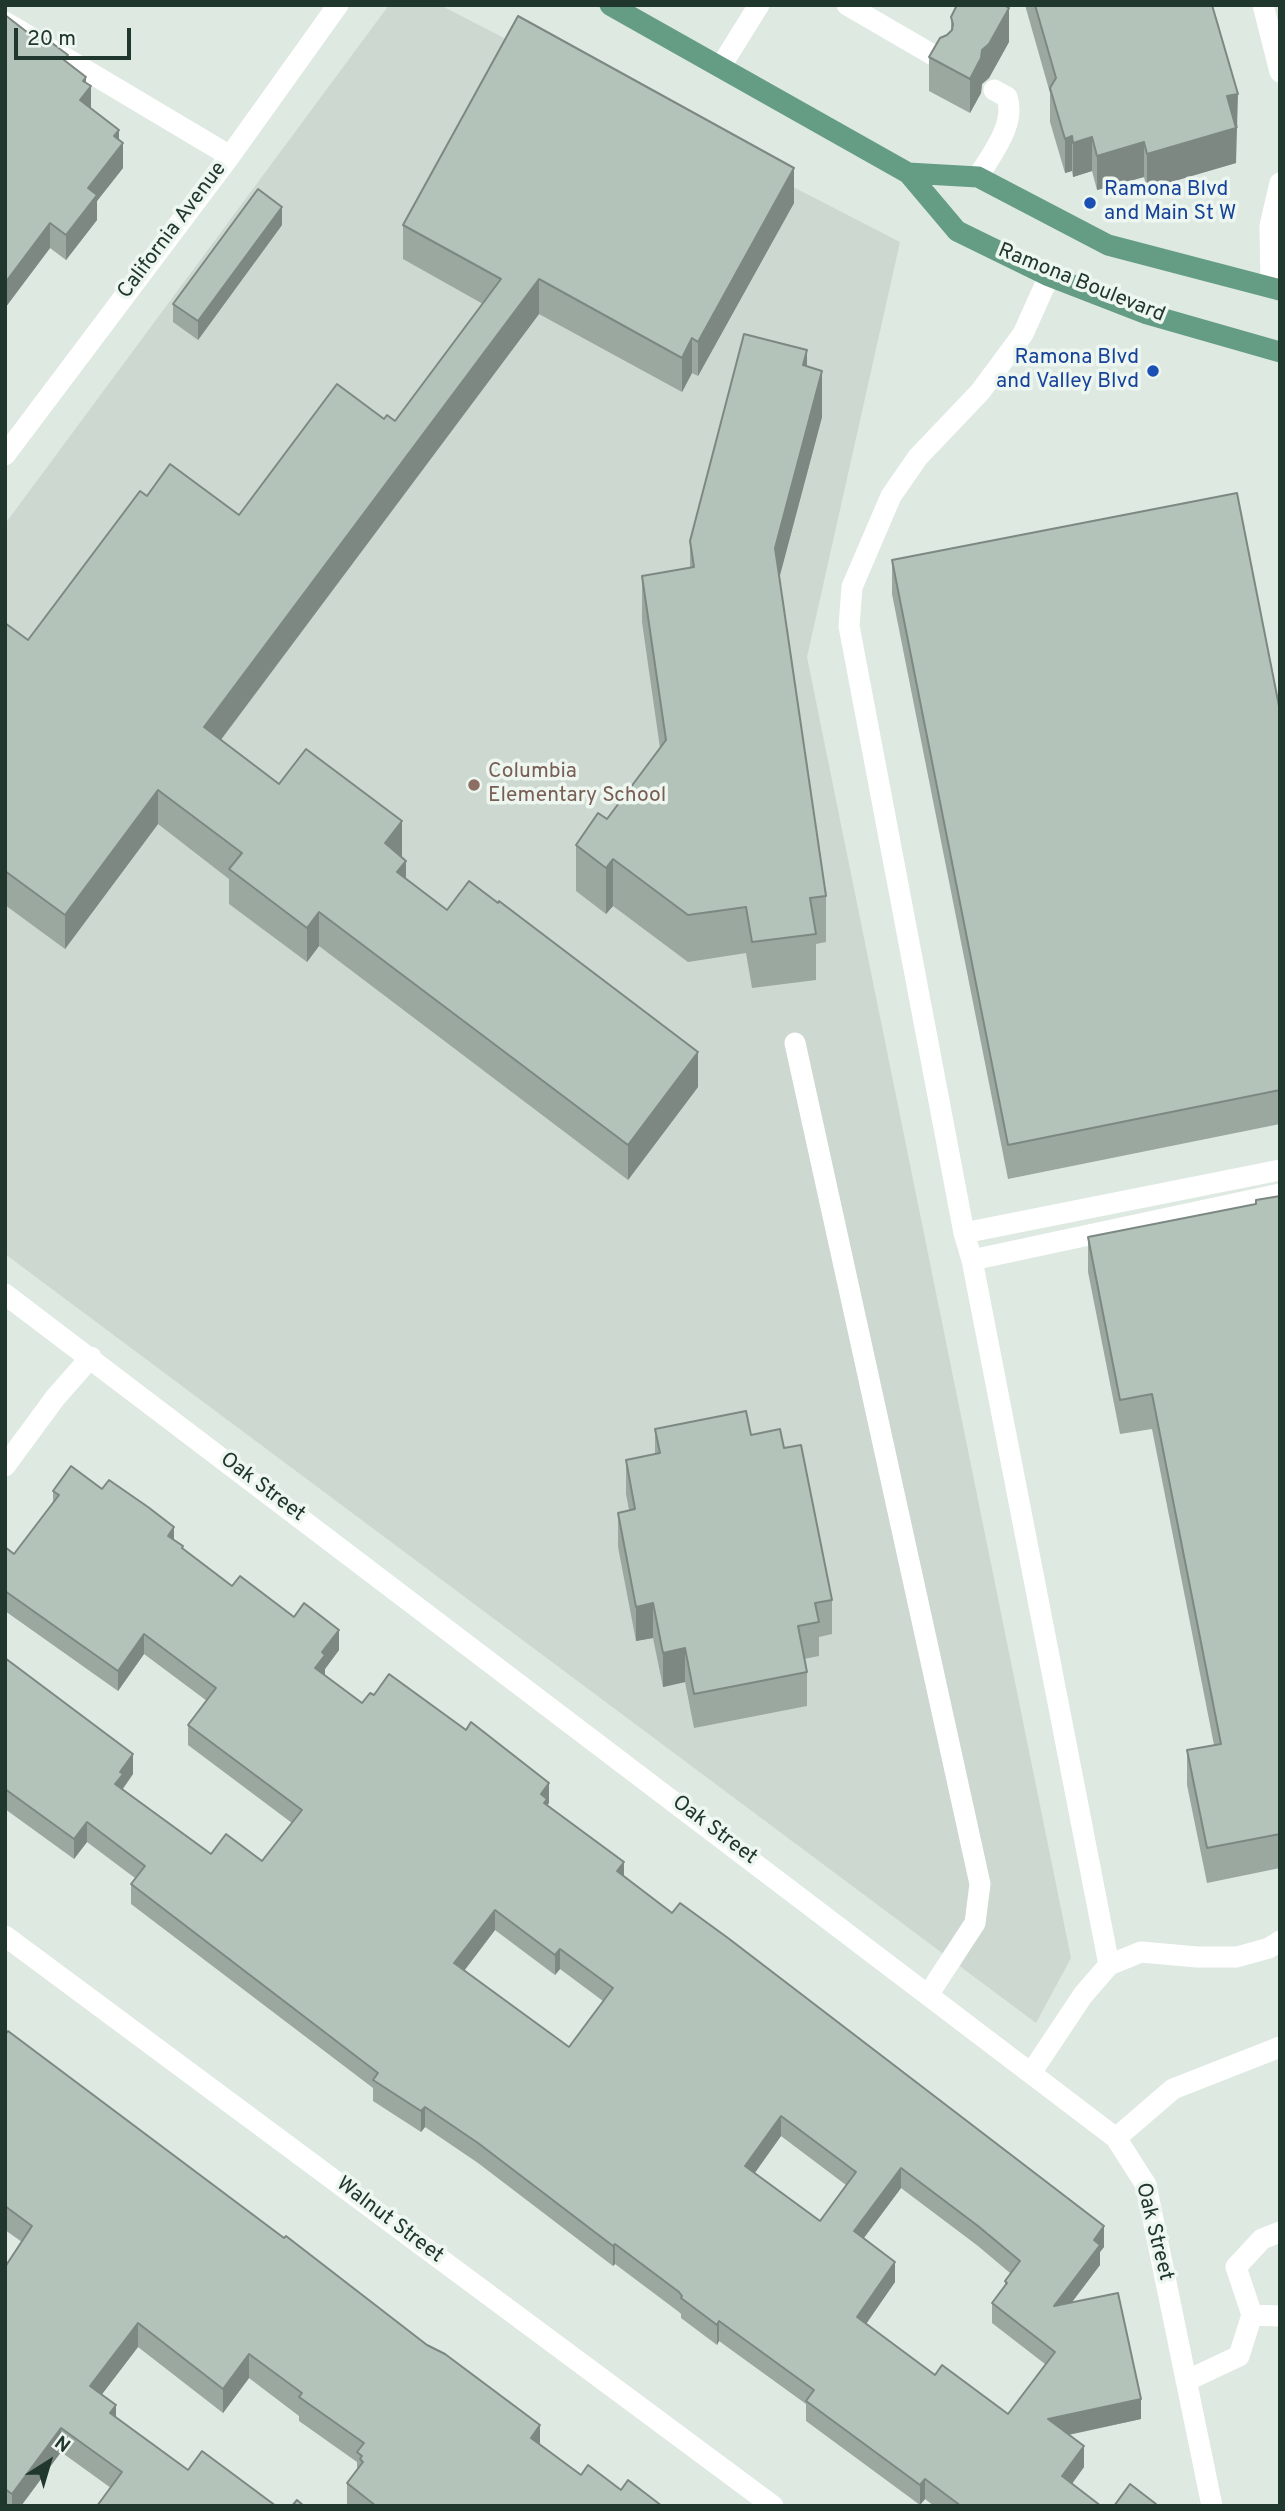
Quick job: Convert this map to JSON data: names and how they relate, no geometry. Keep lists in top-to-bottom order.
{
  "streets": {
    "main road": ["Ramona Boulevard"],
    "street": ["California Avenue", "Oak Street", "Walnut Street"]
  },
  "places": ["Ramona Blvd and Main St W", "Ramona Blvd and Valley Blvd", "Columbia Elementary School"],
  "scale_bar": "20 m",
  "north": "top right"
}
